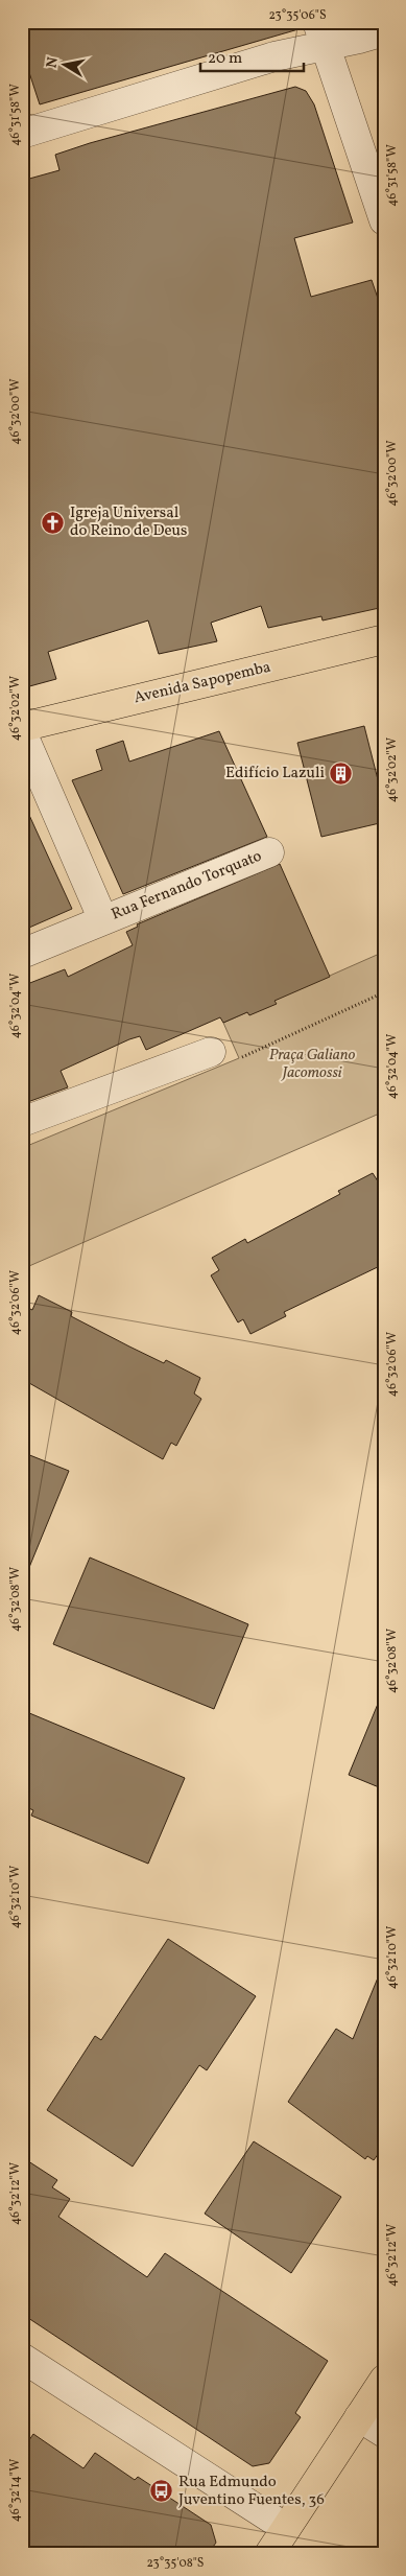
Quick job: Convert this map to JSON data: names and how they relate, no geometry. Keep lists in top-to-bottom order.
{
  "streets": {
    "main road": ["Avenida Sapopemba"],
    "street": ["Rua Fernando Torquato"]
  },
  "parks": ["Praça Galiano Jacomossi"],
  "places": {
    "church": ["Igreja Universal do Reino de Deus"],
    "building": ["Edifício Lazuli"],
    "bus stop": ["Rua Edmundo Juventino Fuentes, 36"]
  },
  "scale_bar": "20 m",
  "north": "left",
  "coordinates": [
    "23°35'06\"S",
    "46°31'58\"W",
    "46°32'00\"W",
    "46°32'02\"W",
    "46°32'04\"W",
    "46°32'06\"W",
    "46°32'08\"W",
    "46°32'10\"W",
    "46°32'12\"W",
    "46°32'14\"W",
    "23°35'08\"S"
  ]
}
